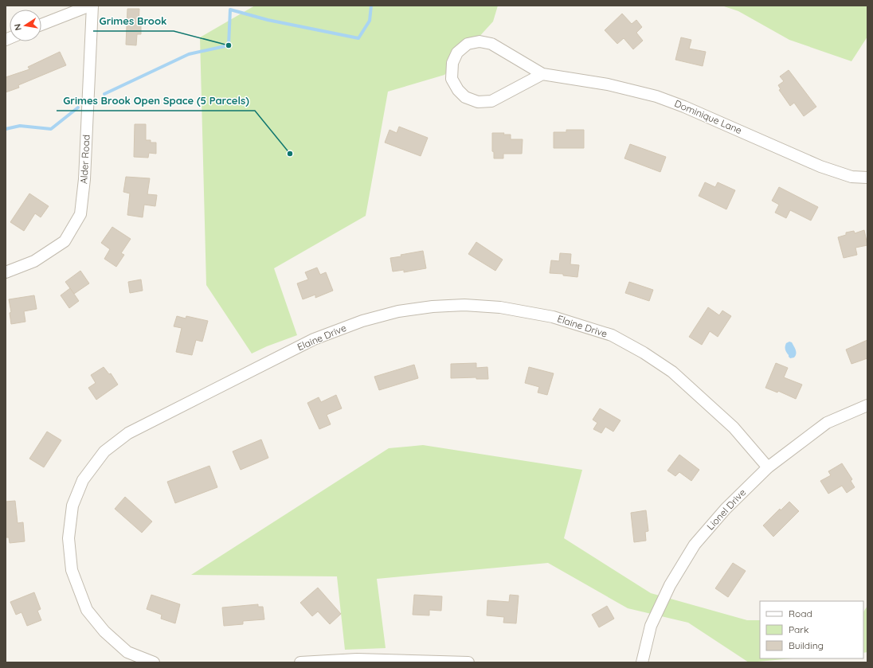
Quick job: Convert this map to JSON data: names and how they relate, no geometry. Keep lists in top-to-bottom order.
{
  "streets": {
    "street": [
      "Dominique Lane",
      "Alder Road",
      "Elaine Drive",
      "Lionel Drive"
    ]
  },
  "crossings": [
    ["Elaine Drive", "Lionel Drive"]
  ],
  "places": ["Grimes Brook", "Grimes Brook Open Space (5 Parcels)"],
  "legend": ["Road", "Park", "Building"],
  "north": "left"
}
